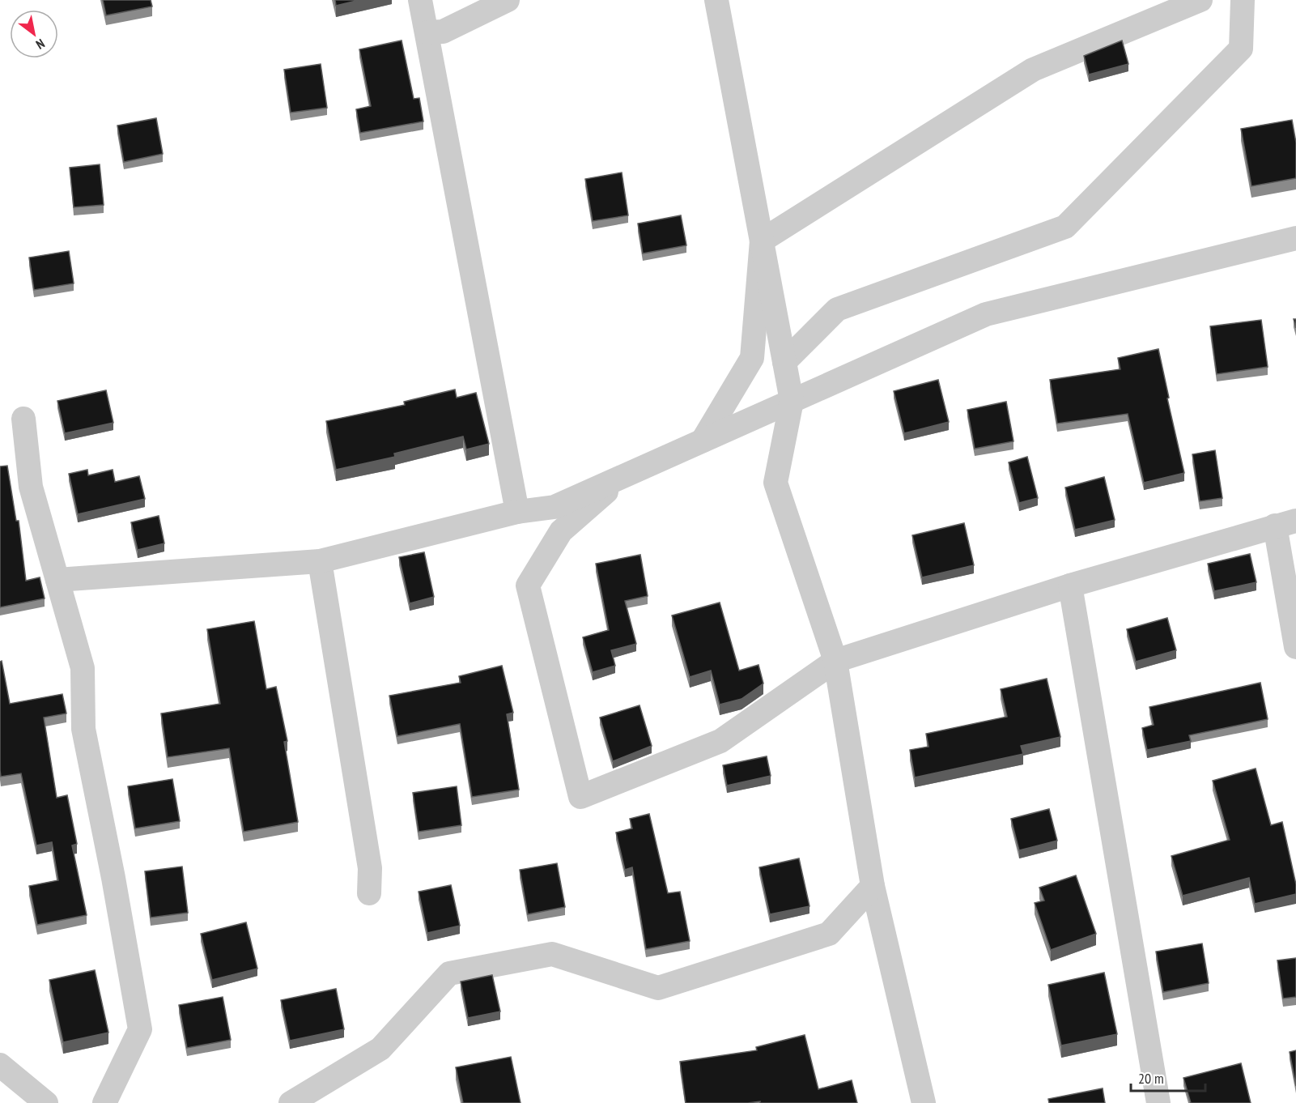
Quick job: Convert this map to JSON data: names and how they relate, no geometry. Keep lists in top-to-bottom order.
{
  "scale_bar": "20 m",
  "north": "bottom right"
}
